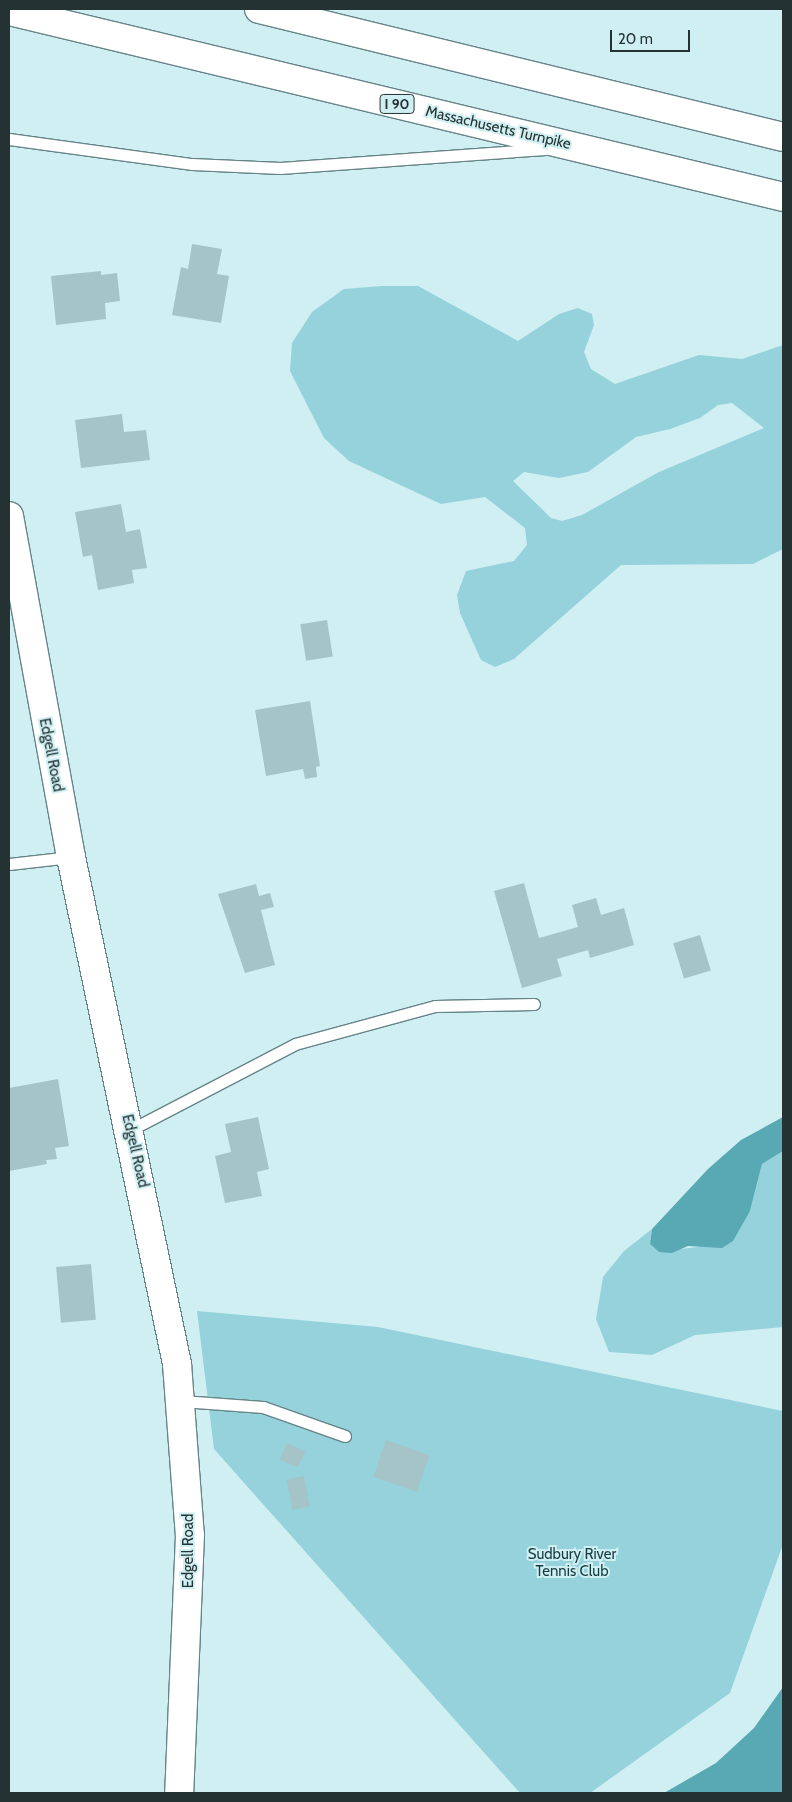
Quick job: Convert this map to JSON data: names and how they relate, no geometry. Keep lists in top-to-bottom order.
{
  "streets": {
    "main road": ["I 90", "Massachusetts Turnpike", "Edgell Road"]
  },
  "parks": ["Sudbury River Tennis Club"],
  "scale_bar": "20 m"
}
